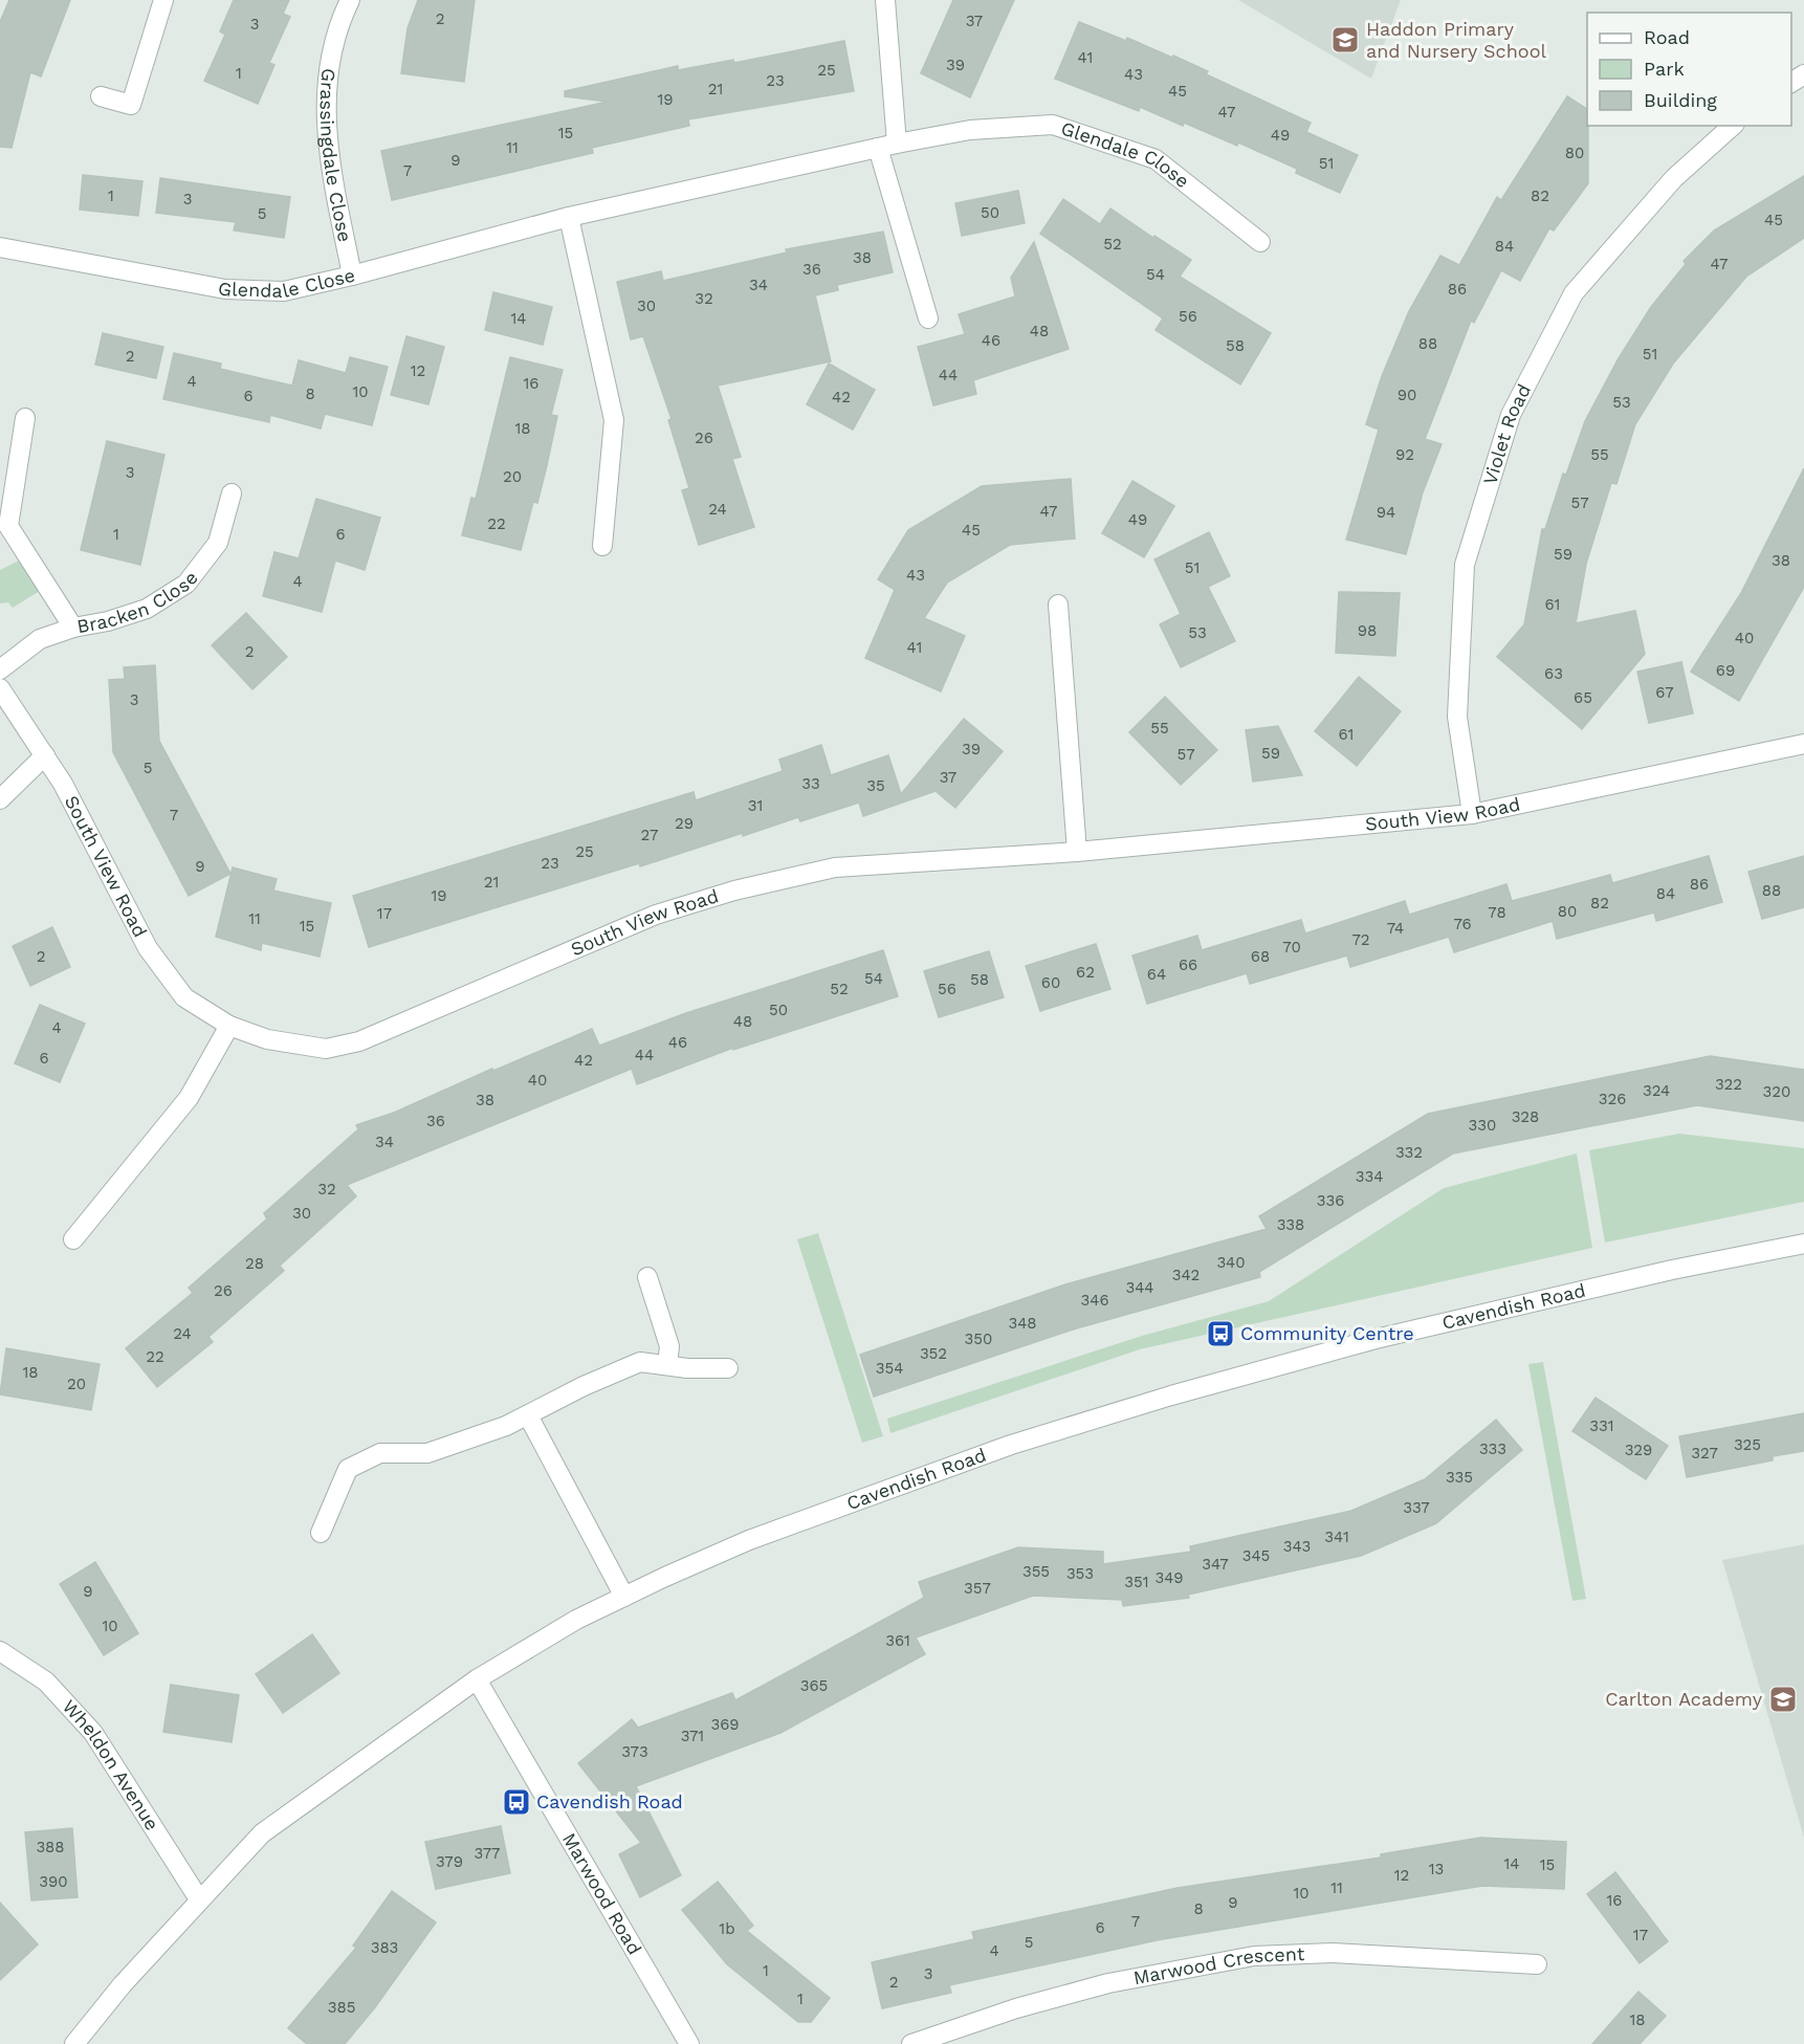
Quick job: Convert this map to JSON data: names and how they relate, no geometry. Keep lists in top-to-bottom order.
{
  "streets": {
    "street": [
      "Grassingdale Close",
      "Glendale Close",
      "Violet Road",
      "Bracken Close",
      "South View Road",
      "Cavendish Road",
      "Wheldon Avenue",
      "Marwood Road",
      "Marwood Crescent"
    ]
  },
  "crossings": [
    ["Grassingdale Close", "Glendale Close"],
    ["Violet Road", "South View Road"],
    ["Cavendish Road", "Wheldon Avenue"],
    ["Cavendish Road", "Marwood Road"]
  ],
  "places": {
    "school or university": ["Haddon Primary and Nursery School", "Carlton Academy"],
    "bus stop": ["Community Centre", "Cavendish Road"]
  },
  "house_numbers": [
    "2",
    "37",
    "3",
    "41",
    "39",
    "25",
    "1",
    "43",
    "23",
    "21",
    "45",
    "19",
    "47",
    "15",
    "49",
    "11",
    "80",
    "9",
    "51",
    "7",
    "1",
    "82",
    "3",
    "50",
    "5",
    "45",
    "52",
    "84",
    "38",
    "47",
    "36",
    "54",
    "34",
    "86",
    "32",
    "30",
    "56",
    "14",
    "48",
    "46",
    "88",
    "58",
    "51",
    "2",
    "12",
    "44",
    "4",
    "16",
    "10",
    "8",
    "90",
    "6",
    "42",
    "53",
    "18",
    "26",
    "92",
    "55",
    "3",
    "20",
    "57",
    "24",
    "47",
    "94",
    "49",
    "22",
    "45",
    "1",
    "6",
    "59",
    "38",
    "51",
    "43",
    "4",
    "61",
    "98",
    "53",
    "40",
    "41",
    "2",
    "69",
    "63",
    "67",
    "65",
    "3",
    "55",
    "61",
    "39",
    "59",
    "57",
    "5",
    "37",
    "33",
    "35",
    "31",
    "7",
    "29",
    "27",
    "25",
    "23",
    "9",
    "21",
    "86",
    "88",
    "84",
    "19",
    "82",
    "80",
    "78",
    "17",
    "11",
    "76",
    "15",
    "74",
    "72",
    "70",
    "2",
    "68",
    "66",
    "62",
    "64",
    "54",
    "58",
    "60",
    "52",
    "56",
    "50",
    "48",
    "4",
    "46",
    "44",
    "6",
    "42",
    "40",
    "322",
    "324",
    "320",
    "326",
    "38",
    "328",
    "36",
    "330",
    "34",
    "332",
    "334",
    "32",
    "336",
    "30",
    "338",
    "340",
    "28",
    "342",
    "344",
    "26",
    "346",
    "348",
    "24",
    "350",
    "352",
    "22",
    "354",
    "18",
    "20",
    "331",
    "325",
    "333",
    "329",
    "327",
    "335",
    "337",
    "341",
    "343",
    "345",
    "347",
    "355",
    "353",
    "349",
    "351",
    "357",
    "9",
    "10",
    "361",
    "365",
    "369",
    "371",
    "373",
    "388",
    "377",
    "379",
    "14",
    "15",
    "13",
    "12",
    "390",
    "11",
    "10",
    "16",
    "9",
    "8",
    "7",
    "6",
    "1b",
    "17",
    "5",
    "383",
    "4",
    "1",
    "3",
    "2",
    "1",
    "385",
    "18"
  ],
  "legend": ["Road", "Park", "Building"]
}
